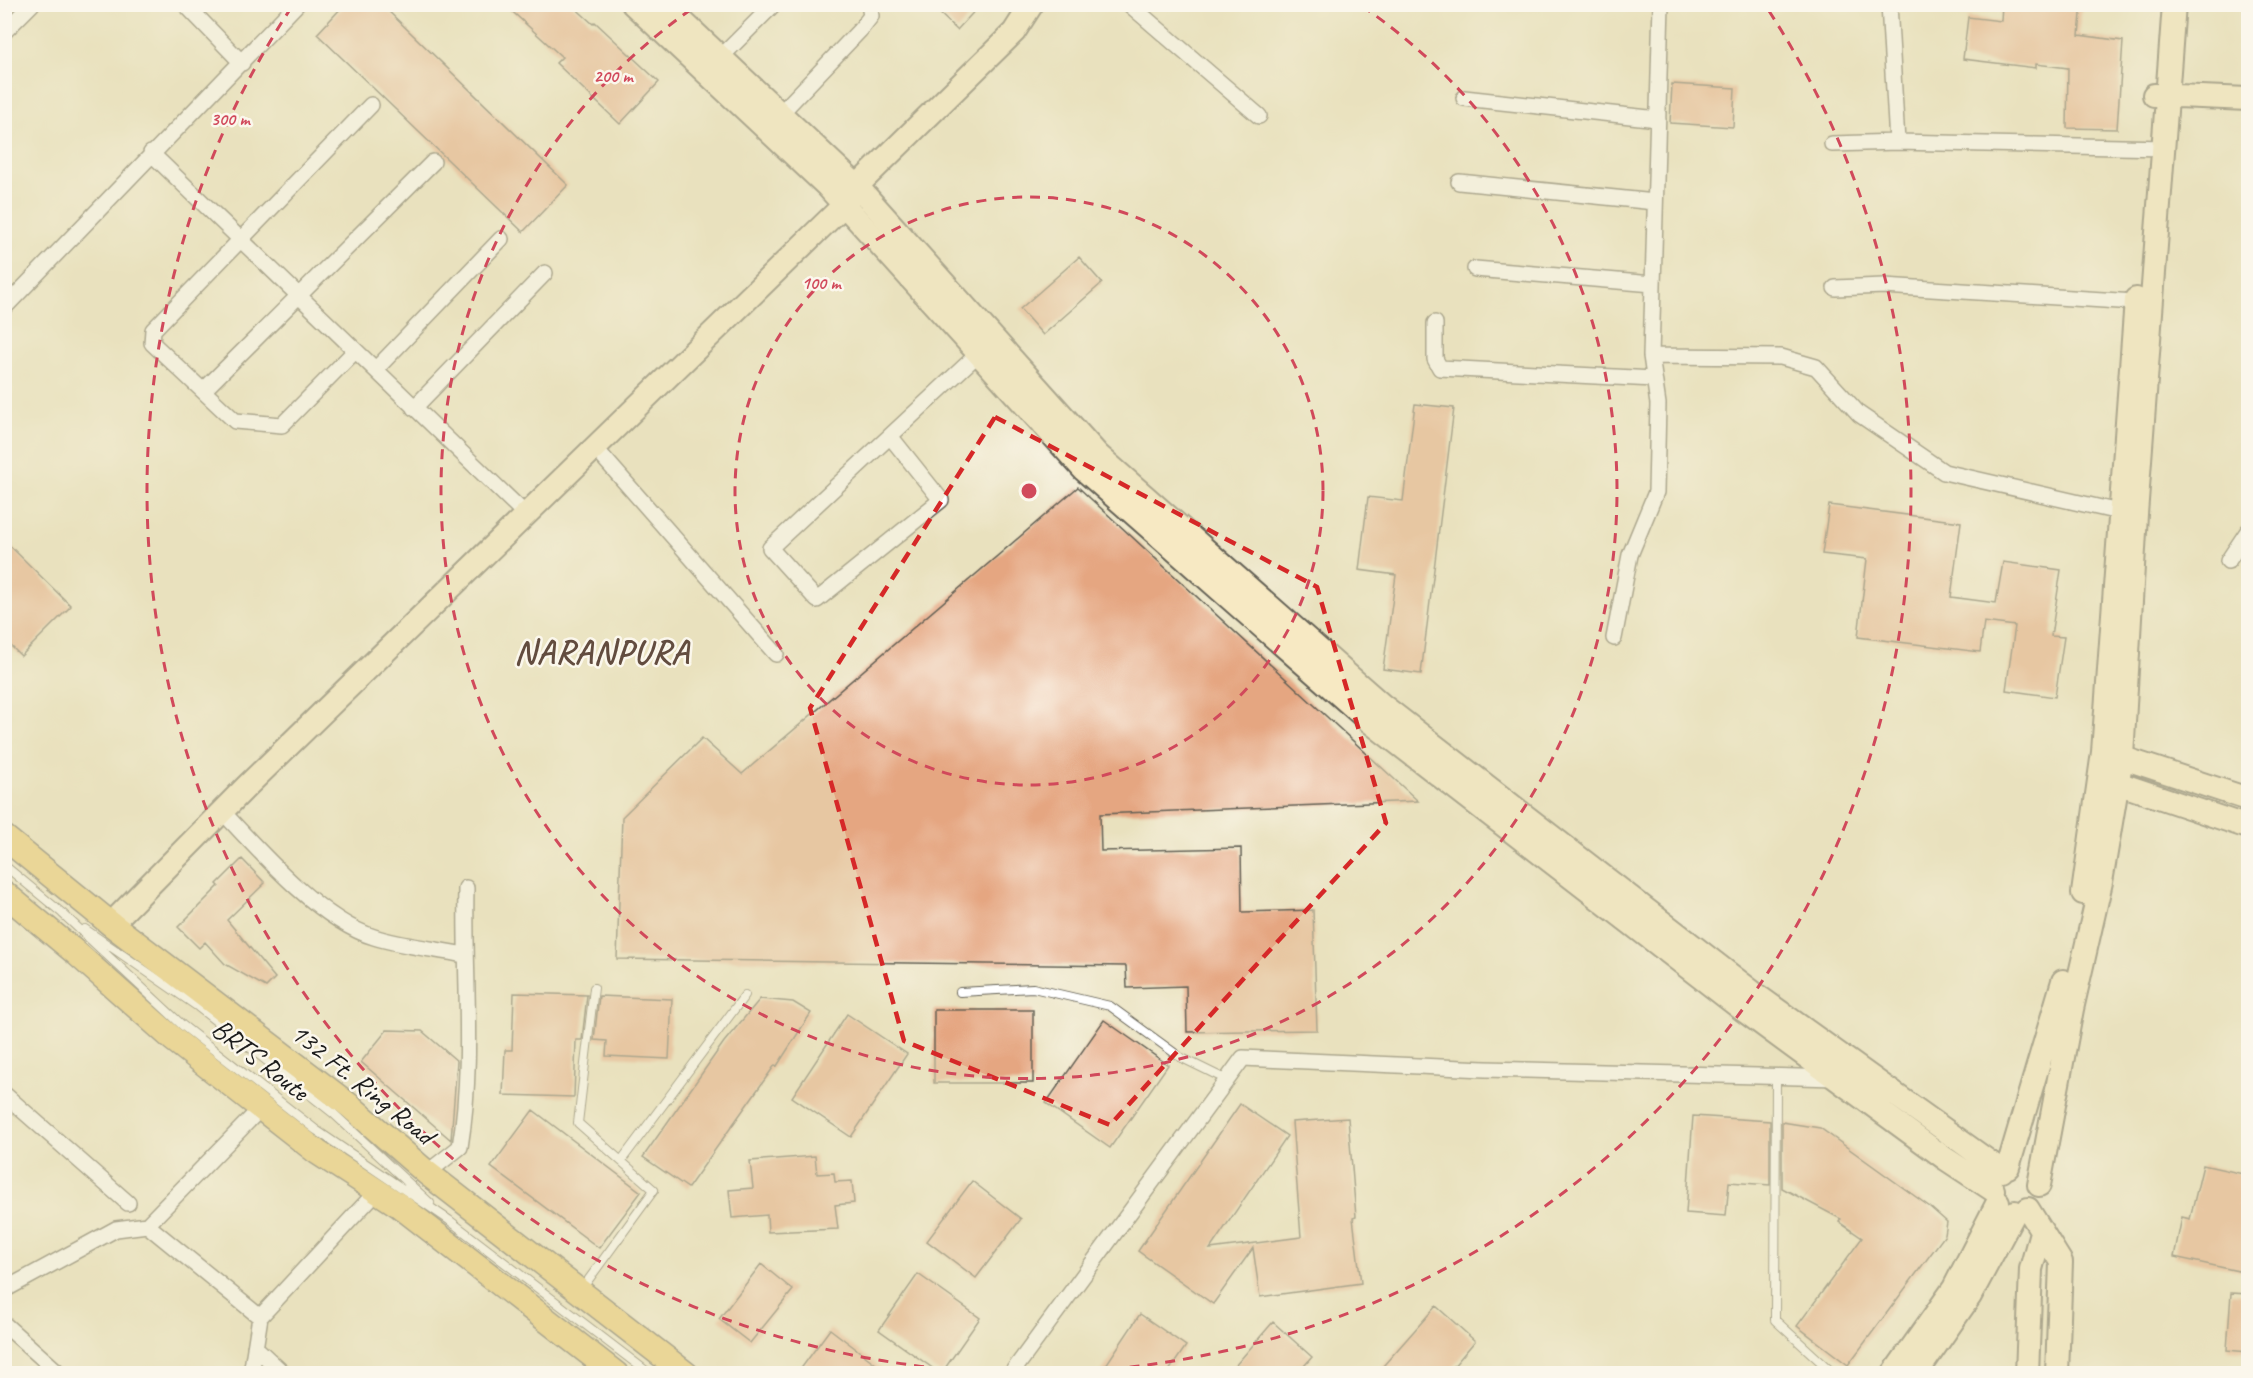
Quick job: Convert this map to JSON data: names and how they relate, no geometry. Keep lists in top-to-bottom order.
{
  "streets": {
    "main road": ["132 Ft. Ring Road"],
    "lane": ["BRTS Route"]
  },
  "districts": ["NARANPURA"],
  "rings": ["200 m", "300 m", "100 m"]
}
